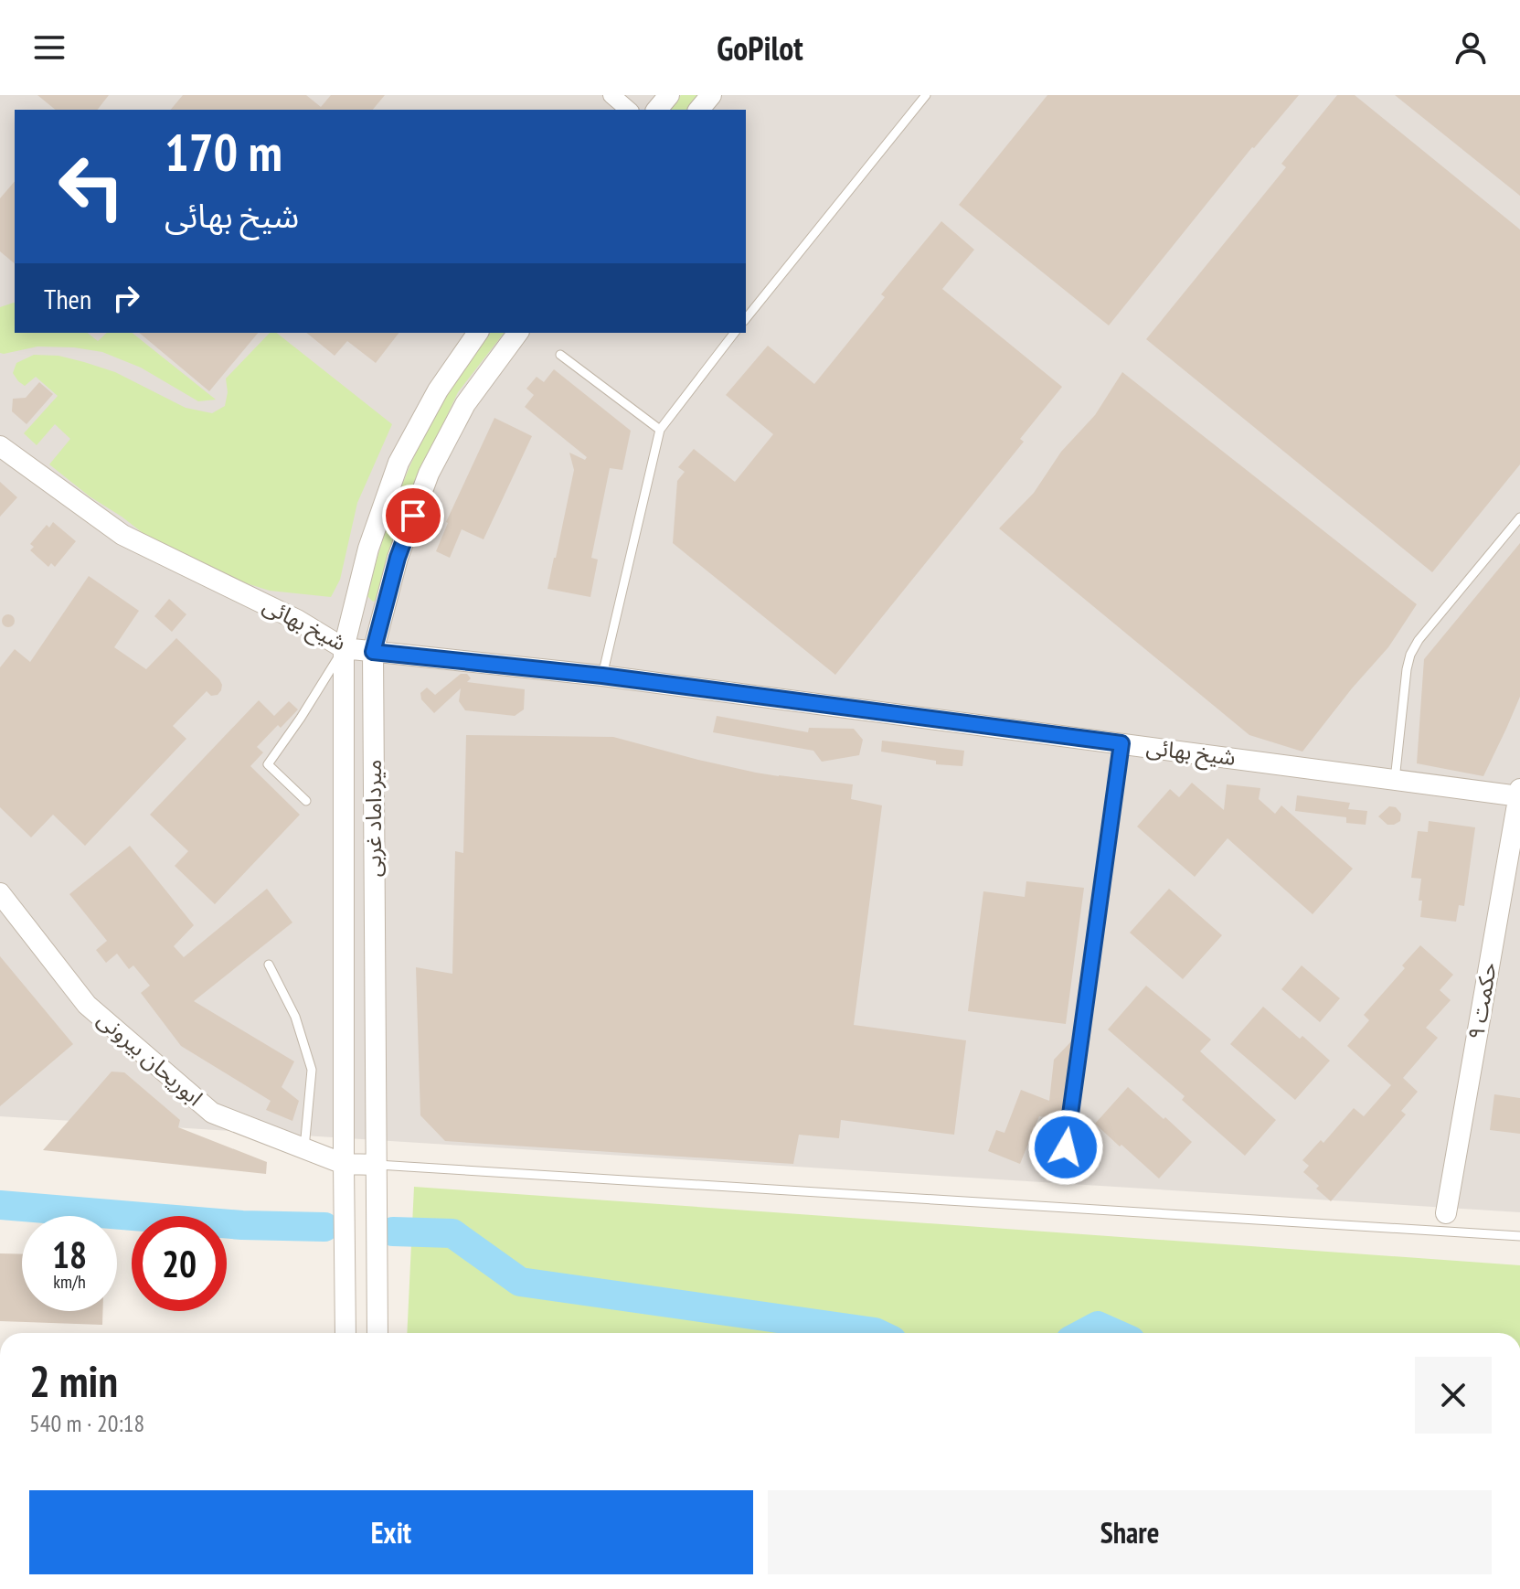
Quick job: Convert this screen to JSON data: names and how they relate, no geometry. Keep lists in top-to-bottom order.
{
  "streets": {
    "street": [
      "شیخ بهائی",
      "میرداماد غربی",
      "حکمت ۹",
      "ابوریحان بیرونی"
    ]
  },
  "crossings": [
    ["شیخ بهائی", "میرداماد غربی"],
    ["شیخ بهائی", "حکمت ۹"],
    ["میرداماد غربی", "ابوریحان بیرونی"]
  ],
  "page": {
    "header": "GoPilot",
    "turn": ["170 m", "شیخ بهائی"],
    "then": "Then",
    "speed": "18 km/h",
    "limit": "20",
    "heading": ["2 min", "540 m · 20:18"],
    "buttons": ["Exit", "Share"]
  }
}
